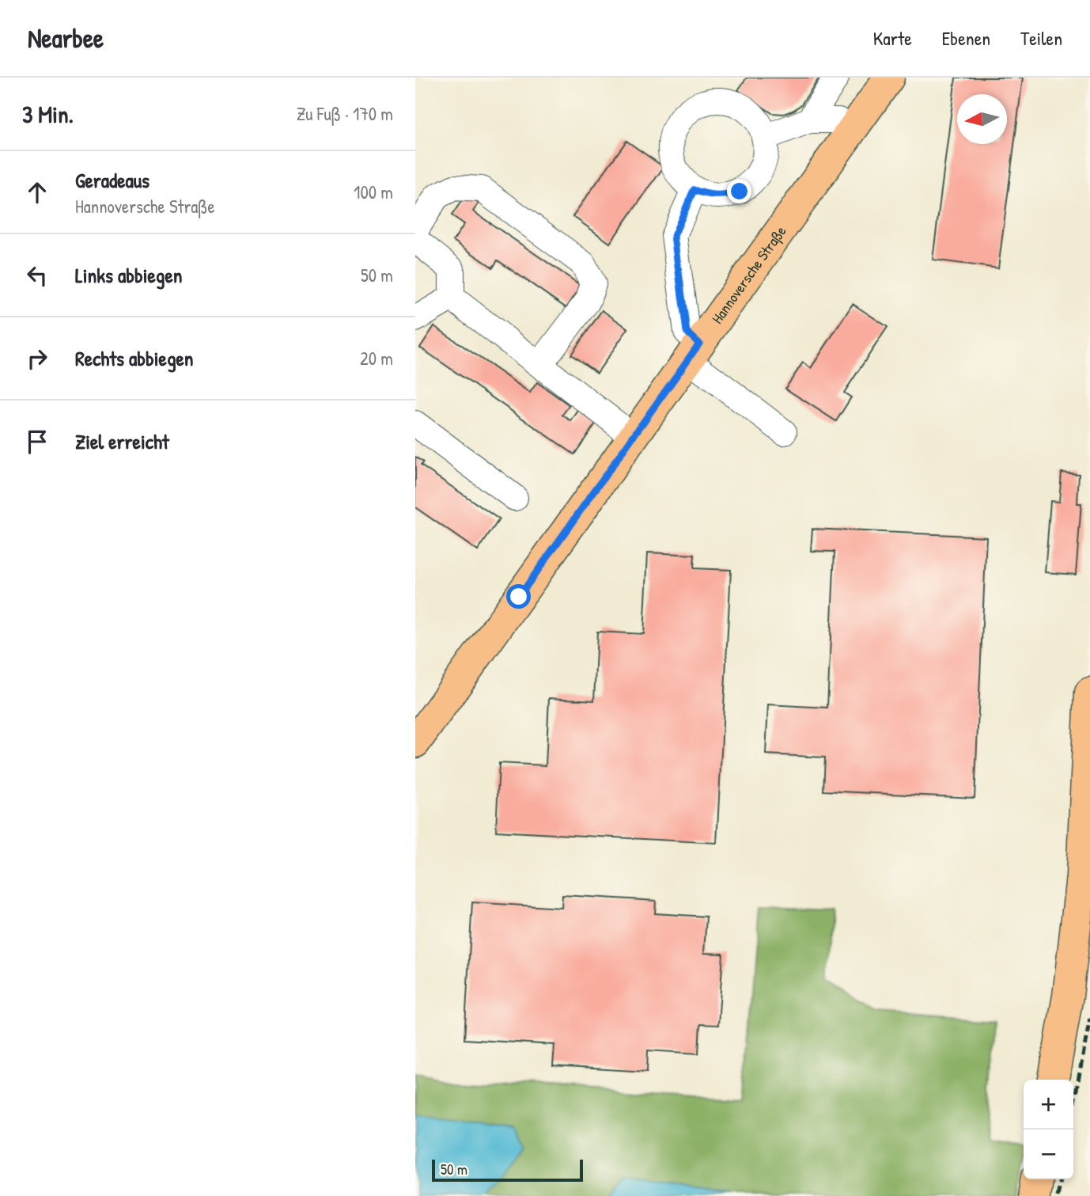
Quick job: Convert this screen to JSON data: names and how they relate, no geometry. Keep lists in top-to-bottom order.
{
  "streets": {
    "main road": ["Hannoversche Straße"]
  },
  "scale_bar": "50 m",
  "north": "left",
  "page": {
    "header": "Nearbee",
    "nav": ["Karte", "Ebenen", "Teilen"],
    "heading": ["3 Min.", "Zu Fuß · 170 m"],
    "list": [
      ["Geradeaus", "Hannoversche Straße", "100 m"],
      ["Links abbiegen", "50 m"],
      ["Rechts abbiegen", "20 m"],
      "Ziel erreicht"
    ],
    "map_buttons": ["+", "−"],
    "scale": "50 m"
  }
}
